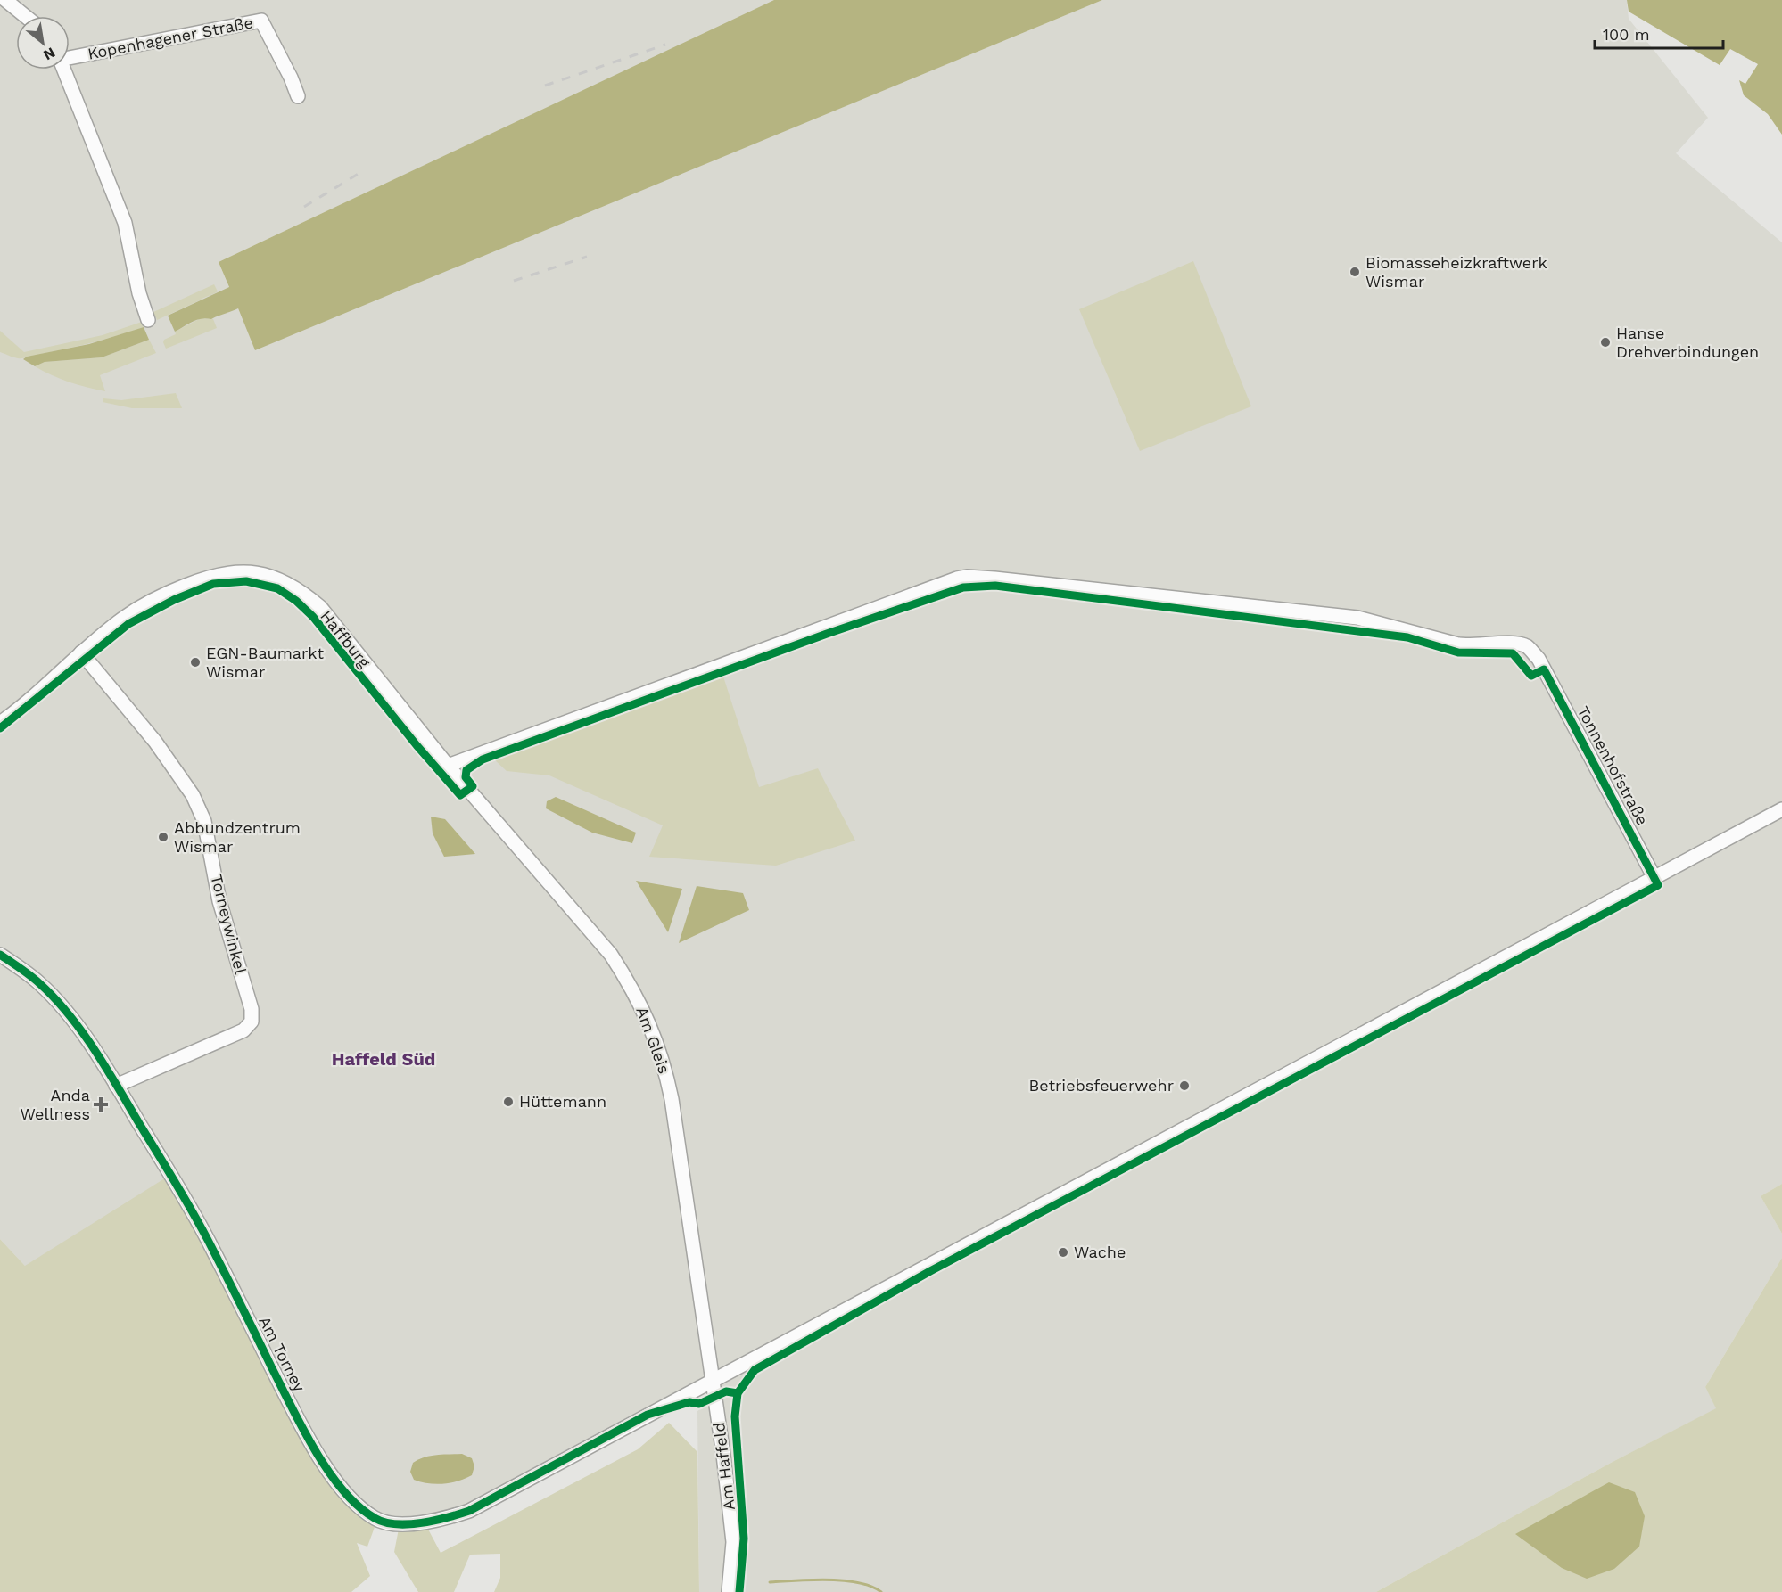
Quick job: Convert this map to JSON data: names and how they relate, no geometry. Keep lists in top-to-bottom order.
{
  "streets": {
    "street": [
      "Kopenhagener Straße",
      "Haffburg",
      "Tonnenhofstraße",
      "Torneywinkel",
      "Am Gleis",
      "Am Torney",
      "Am Haffeld"
    ]
  },
  "crossings": [
    ["Haffburg", "Tonnenhofstraße"],
    ["Haffburg", "Torneywinkel"],
    ["Haffburg", "Am Gleis"],
    ["Tonnenhofstraße", "Am Gleis"],
    ["Torneywinkel", "Am Torney"],
    ["Am Gleis", "Am Torney"],
    ["Am Gleis", "Am Haffeld"],
    ["Am Torney", "Am Haffeld"]
  ],
  "districts": ["Haffeld Süd"],
  "places": {
    "other": [
      "Biomasseheizkraftwerk Wismar",
      "Hanse Drehverbindungen",
      "EGN-Baumarkt Wismar",
      "Abbundzentrum Wismar",
      "Betriebsfeuerwehr",
      "Hüttemann",
      "Wache"
    ],
    "health": ["Anda Wellness"]
  },
  "scale_bar": "100 m",
  "north": "bottom right"
}
